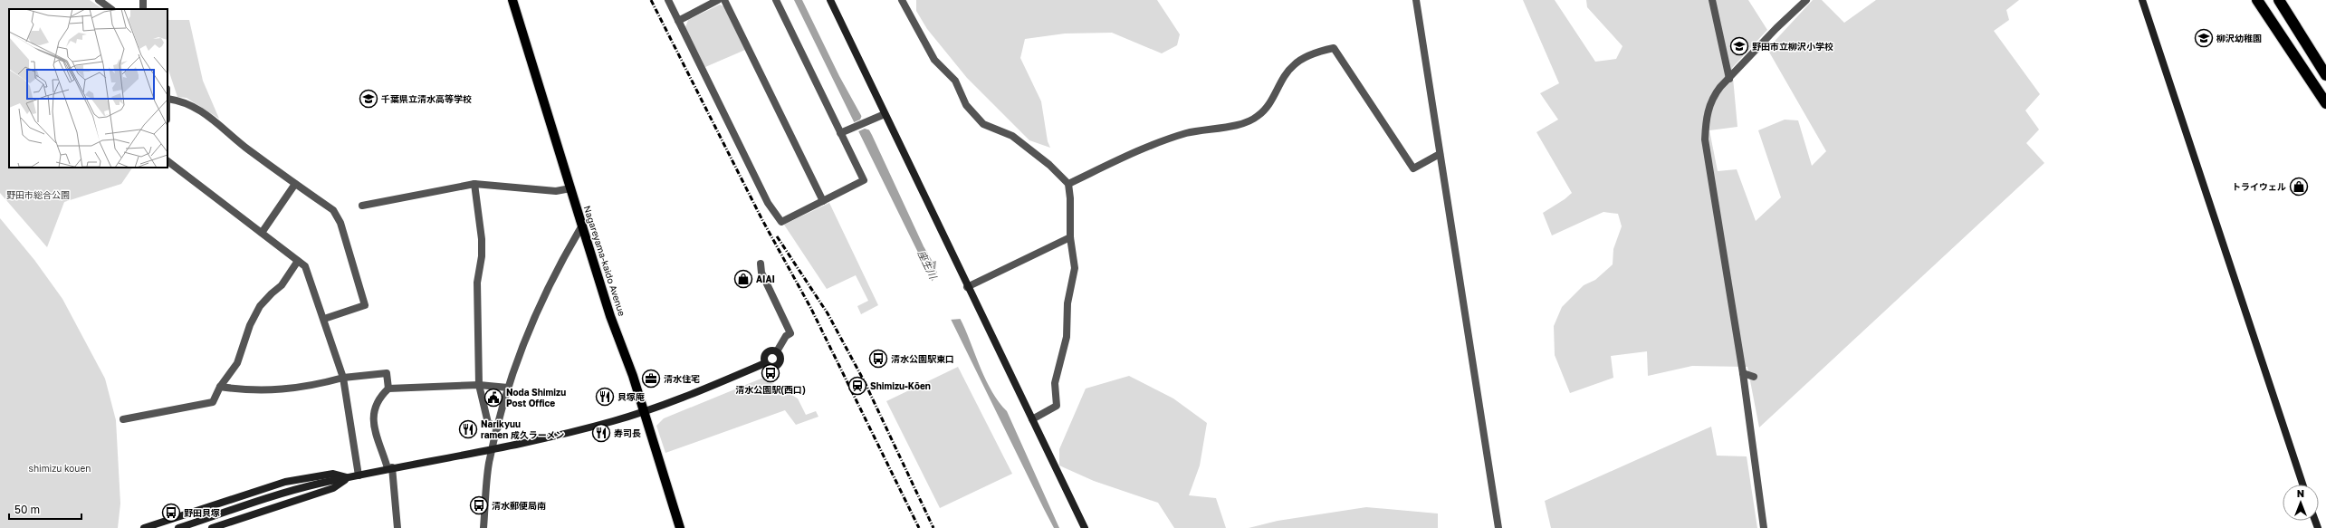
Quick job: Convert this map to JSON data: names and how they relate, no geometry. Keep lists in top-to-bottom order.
{
  "streets": {
    "main road": ["Nagareyama-kaido Avenue"]
  },
  "water": ["座生川"],
  "parks": ["野田市総合公園", "shimizu kouen"],
  "places": {
    "school or university": ["柳沢幼稚園", "野田市立柳沢小学校", "千葉県立清水高等学校"],
    "shop": ["トライウェル", "AIAI"],
    "bus stop": [
      "清水公園駅東口",
      "清水公園駅(西口)",
      "清水郵便局南",
      "野田貝塚"
    ],
    "office": ["清水住宅"],
    "station": ["Shimizu-Kōen"],
    "restaurant": ["貝塚庵", "Narikyuu ramen 成久ラーメン", "寿司長"],
    "public building": ["Noda Shimizu Post Office"]
  },
  "scale_bar": "50 m",
  "north": "top"
}
